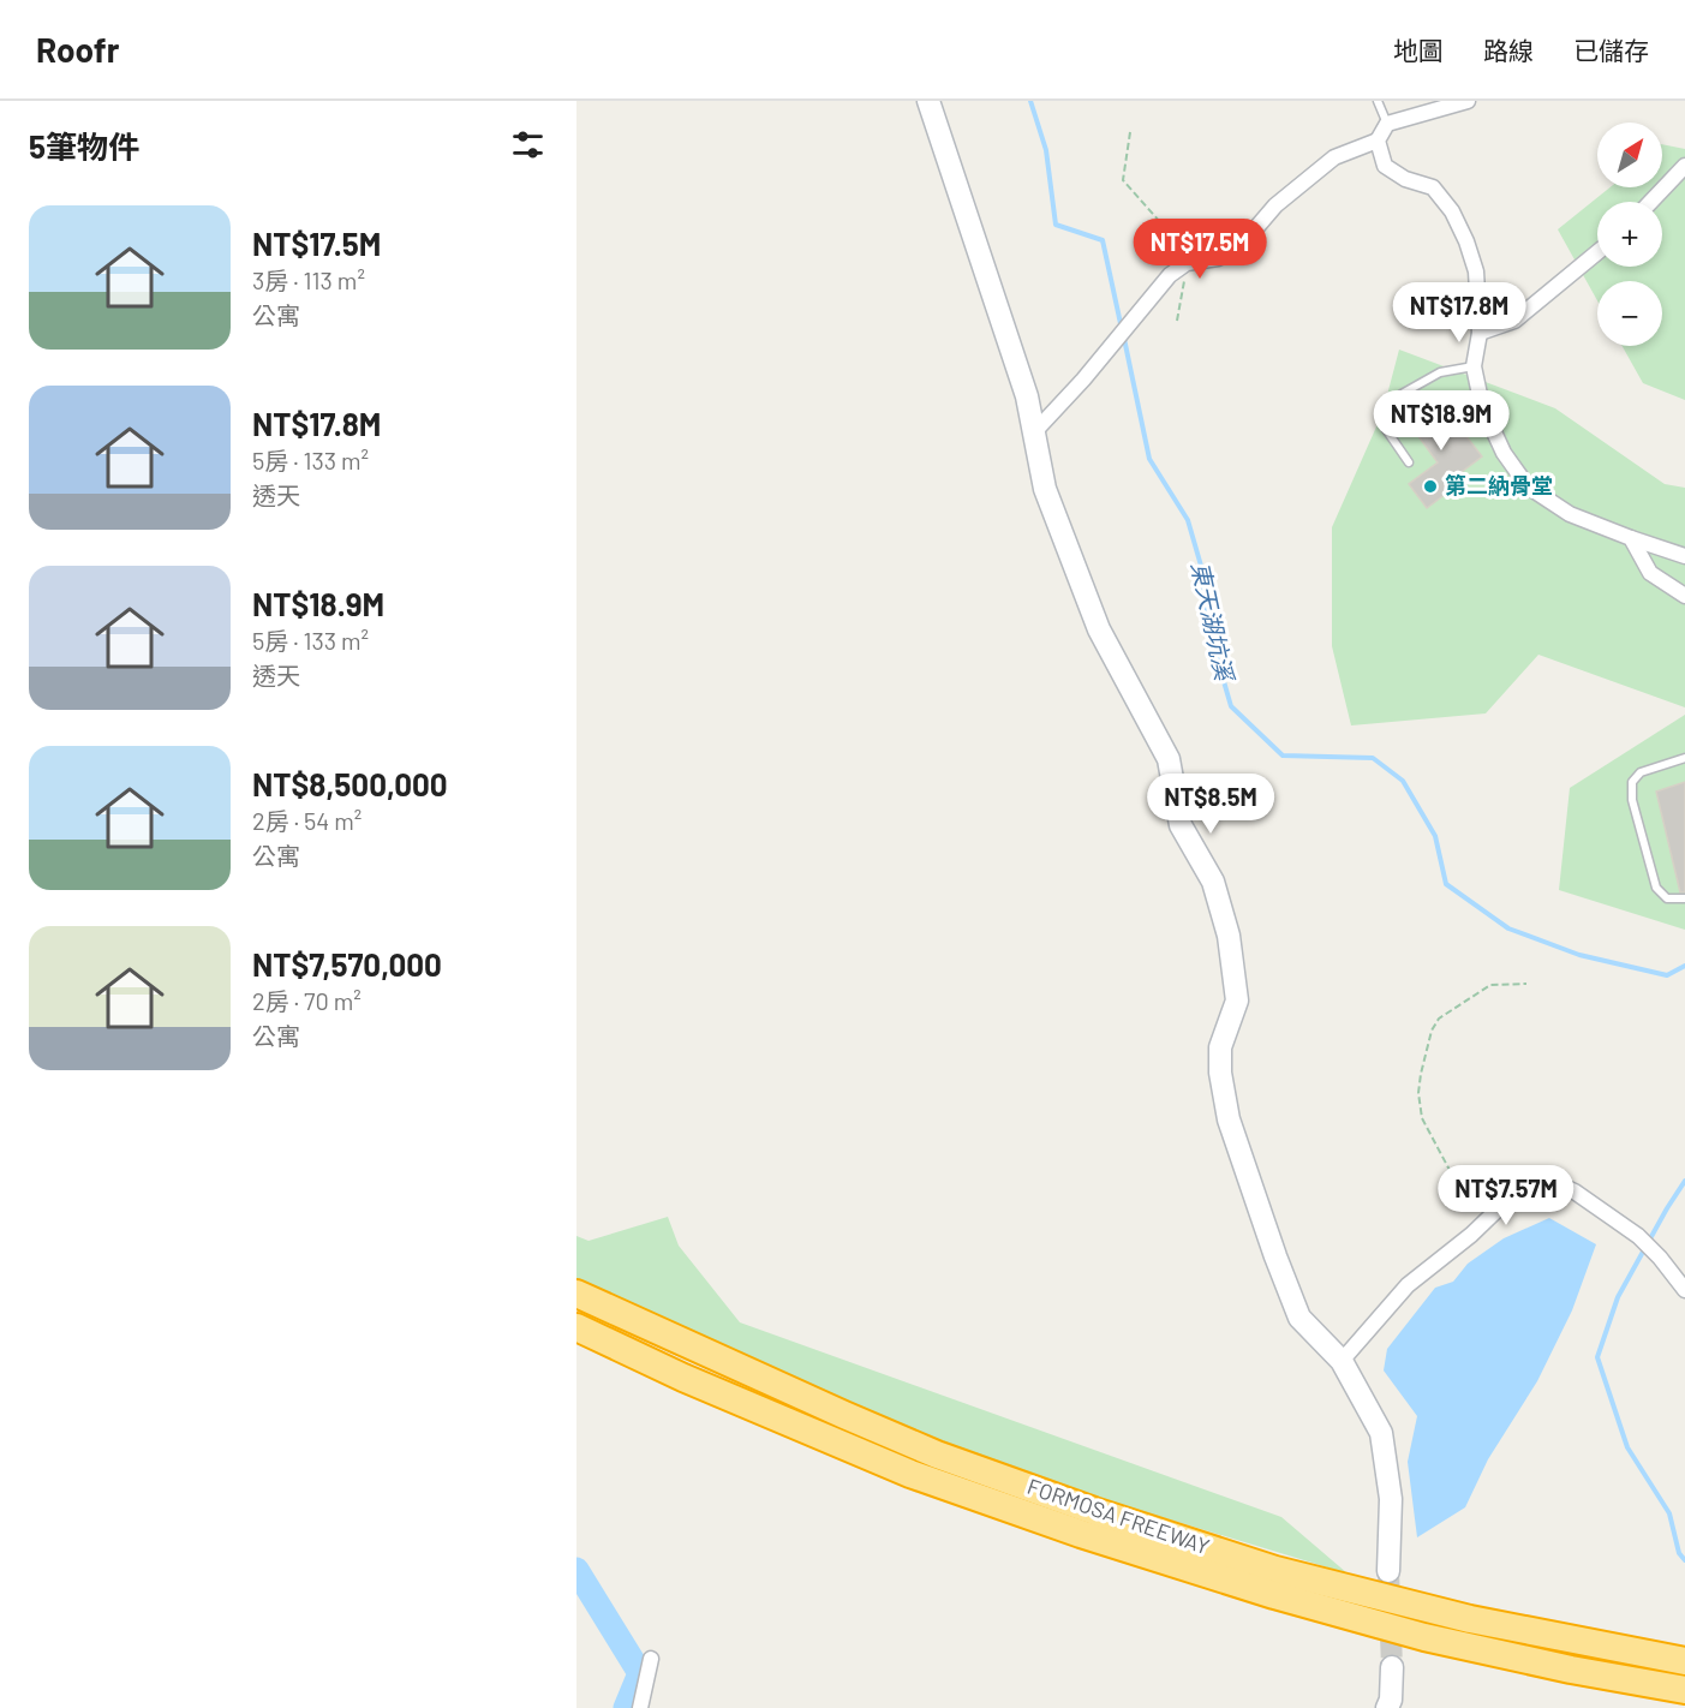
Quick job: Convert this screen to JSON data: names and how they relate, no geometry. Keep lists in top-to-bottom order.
{
  "streets": {
    "highway": ["FORMOSA FREEWAY"]
  },
  "water": ["東天湖坑溪"],
  "places": ["第二納骨堂"],
  "north": "top right",
  "page": {
    "header": "Roofr",
    "nav": ["地圖", "路線", "已儲存"],
    "heading": "5筆物件",
    "map_buttons": ["+", "−"],
    "list": [
      {
        "name": "NT$17.5M",
        "note": "3房 · 113 m² · 公寓"
      },
      {
        "name": "NT$17.8M",
        "note": "5房 · 133 m² · 透天"
      },
      {
        "name": "NT$18.9M",
        "note": "5房 · 133 m² · 透天"
      },
      {
        "name": "NT$8,500,000",
        "note": "2房 · 54 m² · 公寓"
      },
      {
        "name": "NT$7,570,000",
        "note": "2房 · 70 m² · 公寓"
      }
    ],
    "price": [
      "NT$17.5M",
      "NT$17.8M",
      "NT$18.9M",
      "NT$8.5M",
      "NT$7.57M"
    ]
  }
}
